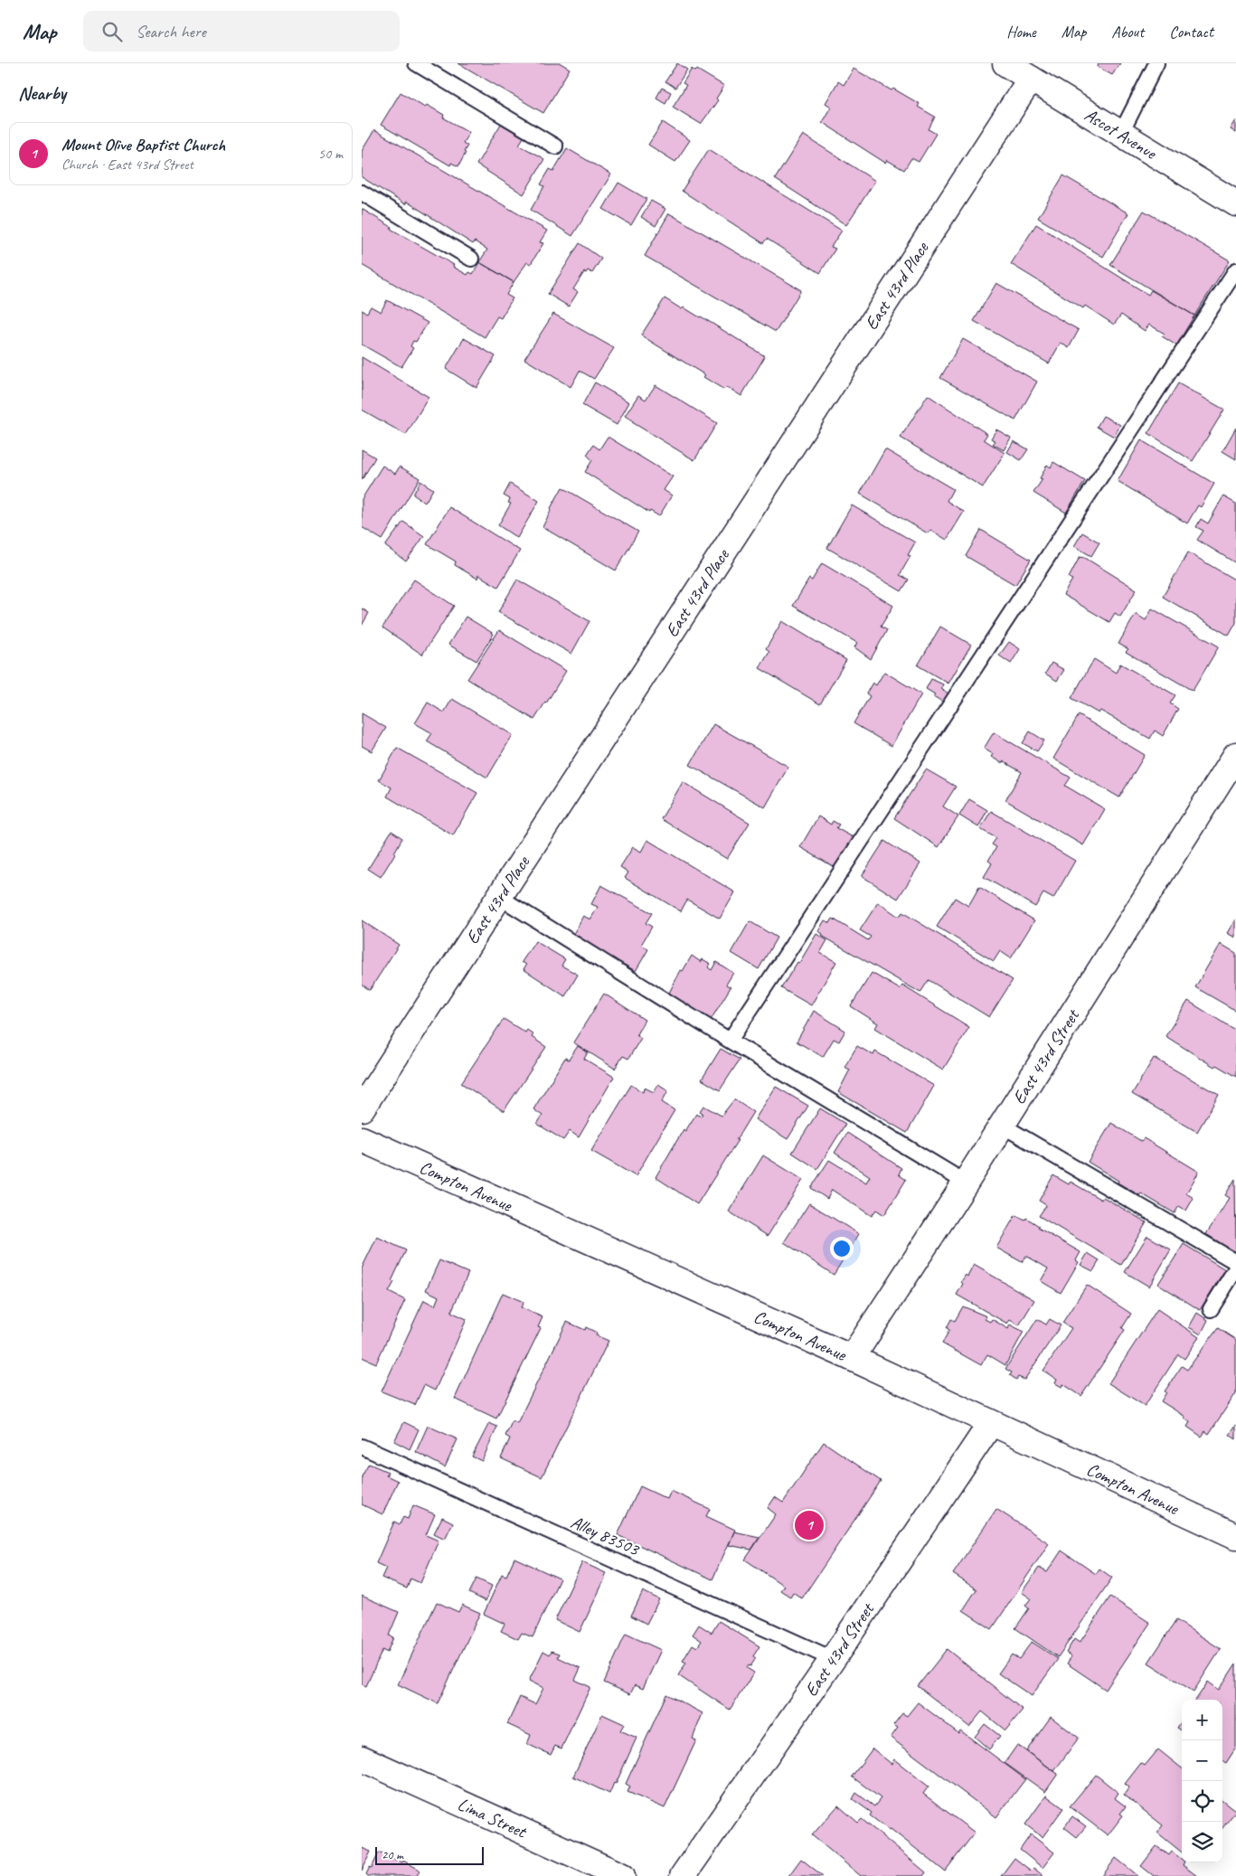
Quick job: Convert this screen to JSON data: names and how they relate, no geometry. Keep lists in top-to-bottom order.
{
  "streets": {
    "street": [
      "Ascot Avenue",
      "East 43rd Place",
      "East 43rd Street",
      "Compton Avenue",
      "Lima Street"
    ],
    "lane": ["Alley 83503"]
  },
  "crossings": [
    ["Ascot Avenue", "East 43rd Place"],
    ["East 43rd Street", "Compton Avenue"],
    ["East 43rd Street", "Alley 83503"]
  ],
  "scale_bar": "20 m",
  "page": {
    "header": "Map",
    "search": "Search here",
    "nav": [
      "Home",
      "Map",
      "About",
      "Contact"
    ],
    "heading": "Nearby",
    "list": [
      {
        "mark": "1",
        "name": "Mount Olive Baptist Church",
        "note": "Church · East 43rd Street",
        "value": "50 m"
      }
    ],
    "pins": "1",
    "map_buttons": ["+", "−"],
    "scale": "20 m"
  }
}
